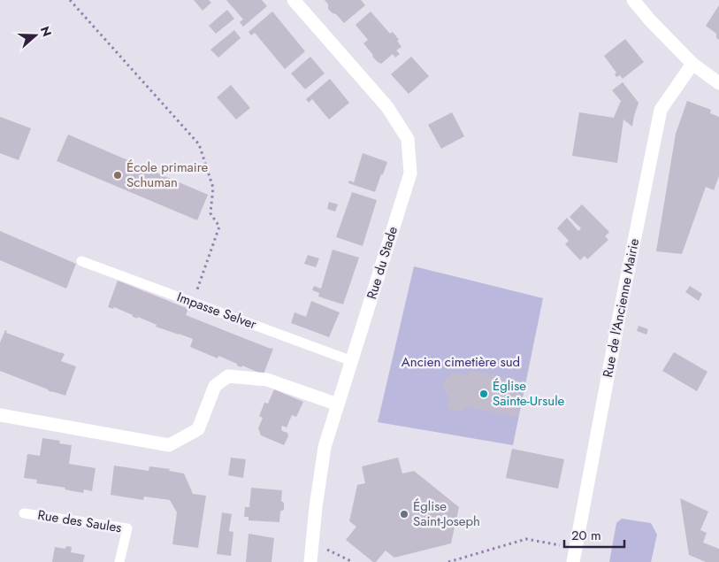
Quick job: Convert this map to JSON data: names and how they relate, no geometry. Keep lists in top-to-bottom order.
{
  "streets": {
    "street": ["Rue du Stade", "Rue de l'Ancienne Mairie"],
    "lane": ["Impasse Selver", "Rue des Saules"]
  },
  "crossings": [
    ["Rue du Stade", "Impasse Selver"]
  ],
  "parks": ["Ancien cimetière sud"],
  "places": ["École primaire Schuman", "Église Sainte-Ursule", "Église Saint-Joseph"],
  "scale_bar": "20 m",
  "north": "right"
}
